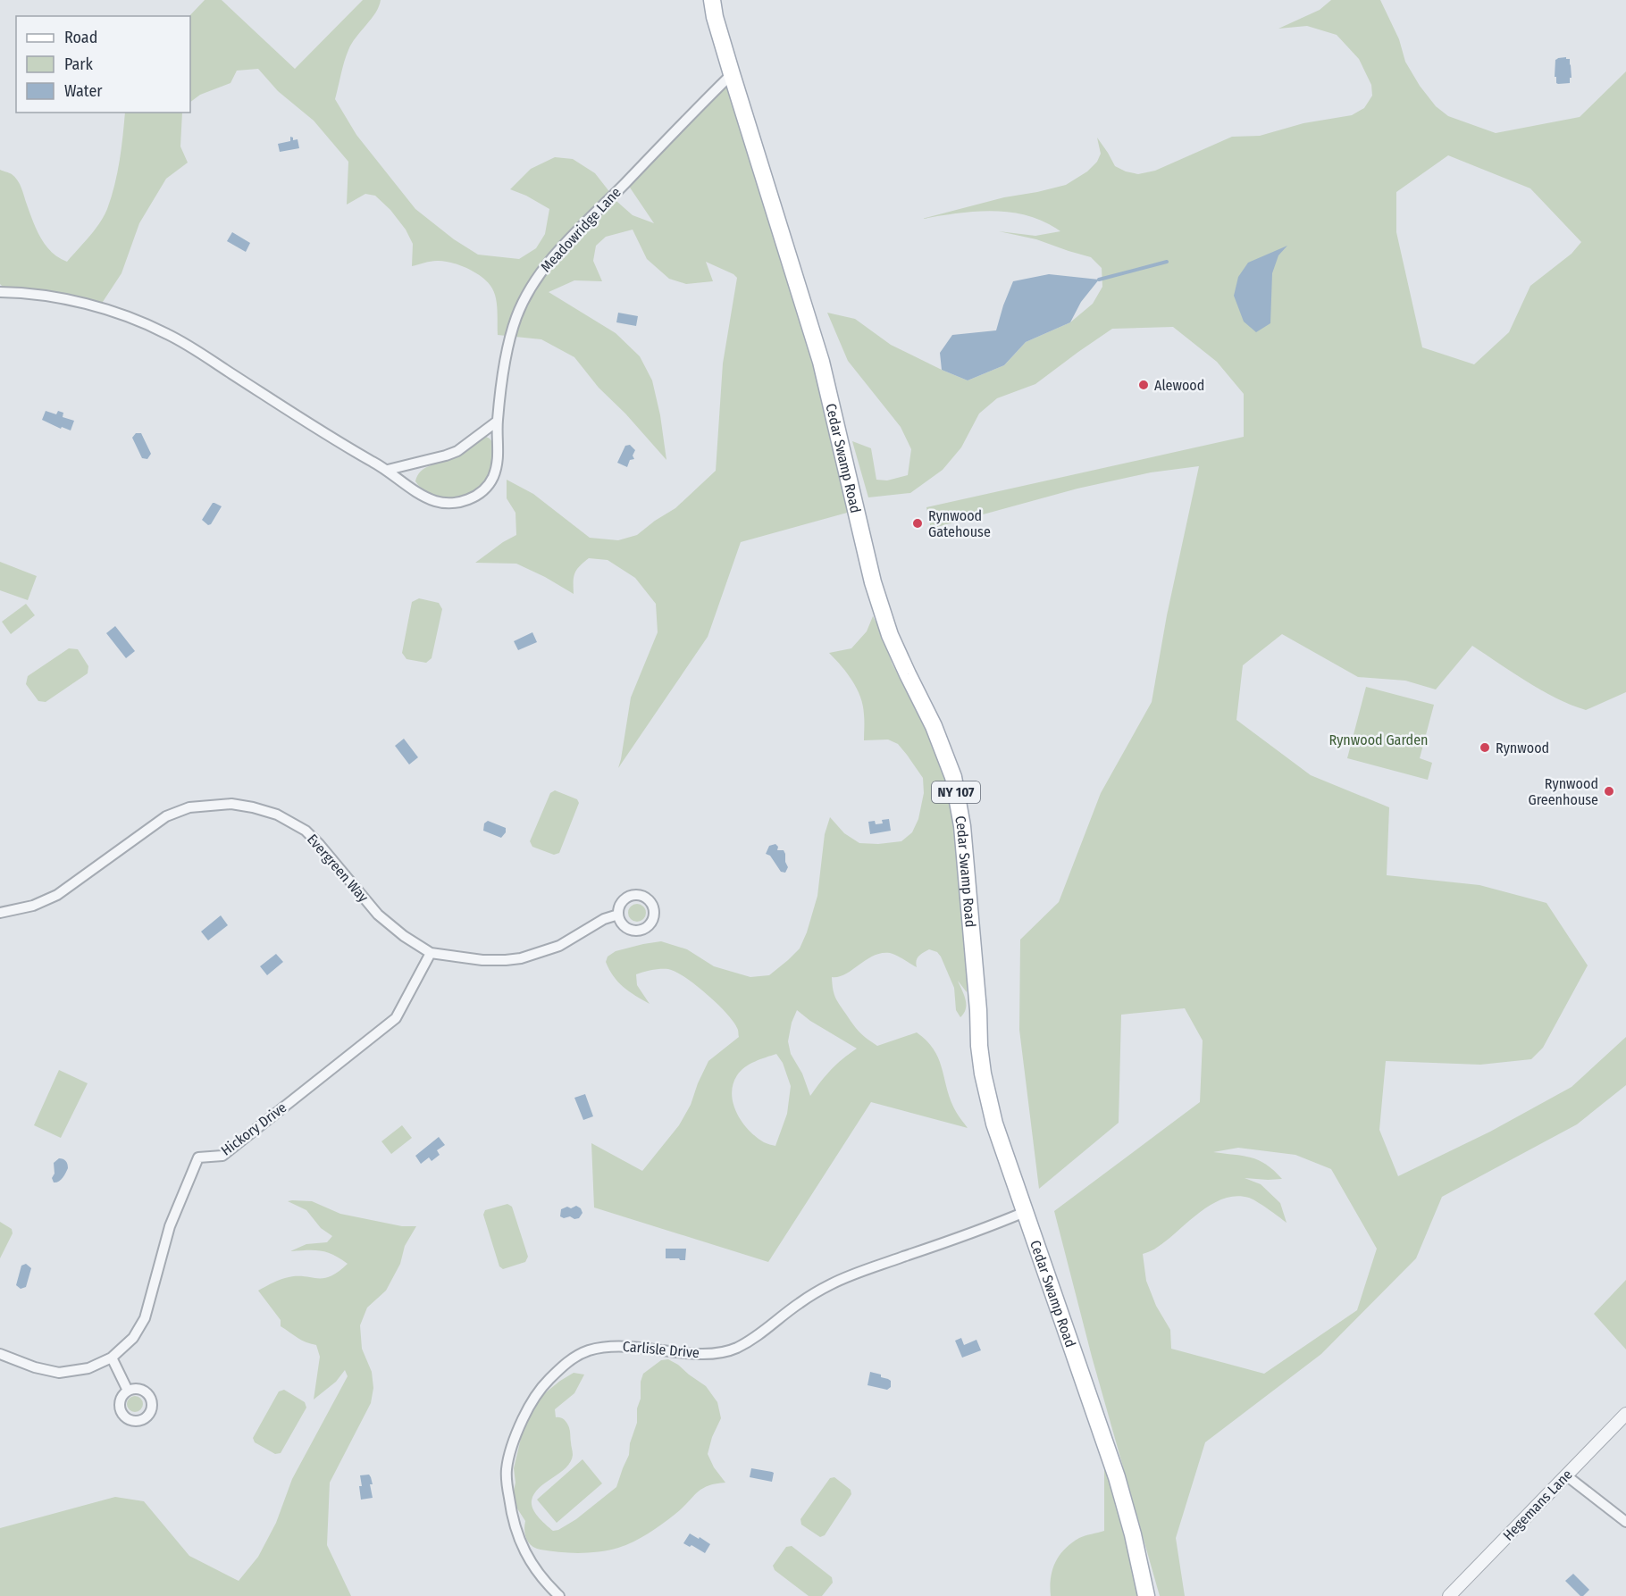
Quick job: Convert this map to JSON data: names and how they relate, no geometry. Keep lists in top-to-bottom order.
{
  "streets": {
    "main road": ["Cedar Swamp Road", "NY 107"],
    "street": [
      "Meadowridge Lane",
      "Evergreen Way",
      "Hickory Drive",
      "Carlisle Drive",
      "Hegemans Lane"
    ]
  },
  "crossings": [
    ["Meadowridge Lane", "Cedar Swamp Road"],
    ["Cedar Swamp Road", "Carlisle Drive"],
    ["Evergreen Way", "Hickory Drive"]
  ],
  "parks": ["Rynwood Garden"],
  "places": [
    "Alewood",
    "Rynwood Gatehouse",
    "Rynwood",
    "Rynwood Greenhouse"
  ],
  "legend": ["Road", "Park", "Water"]
}
